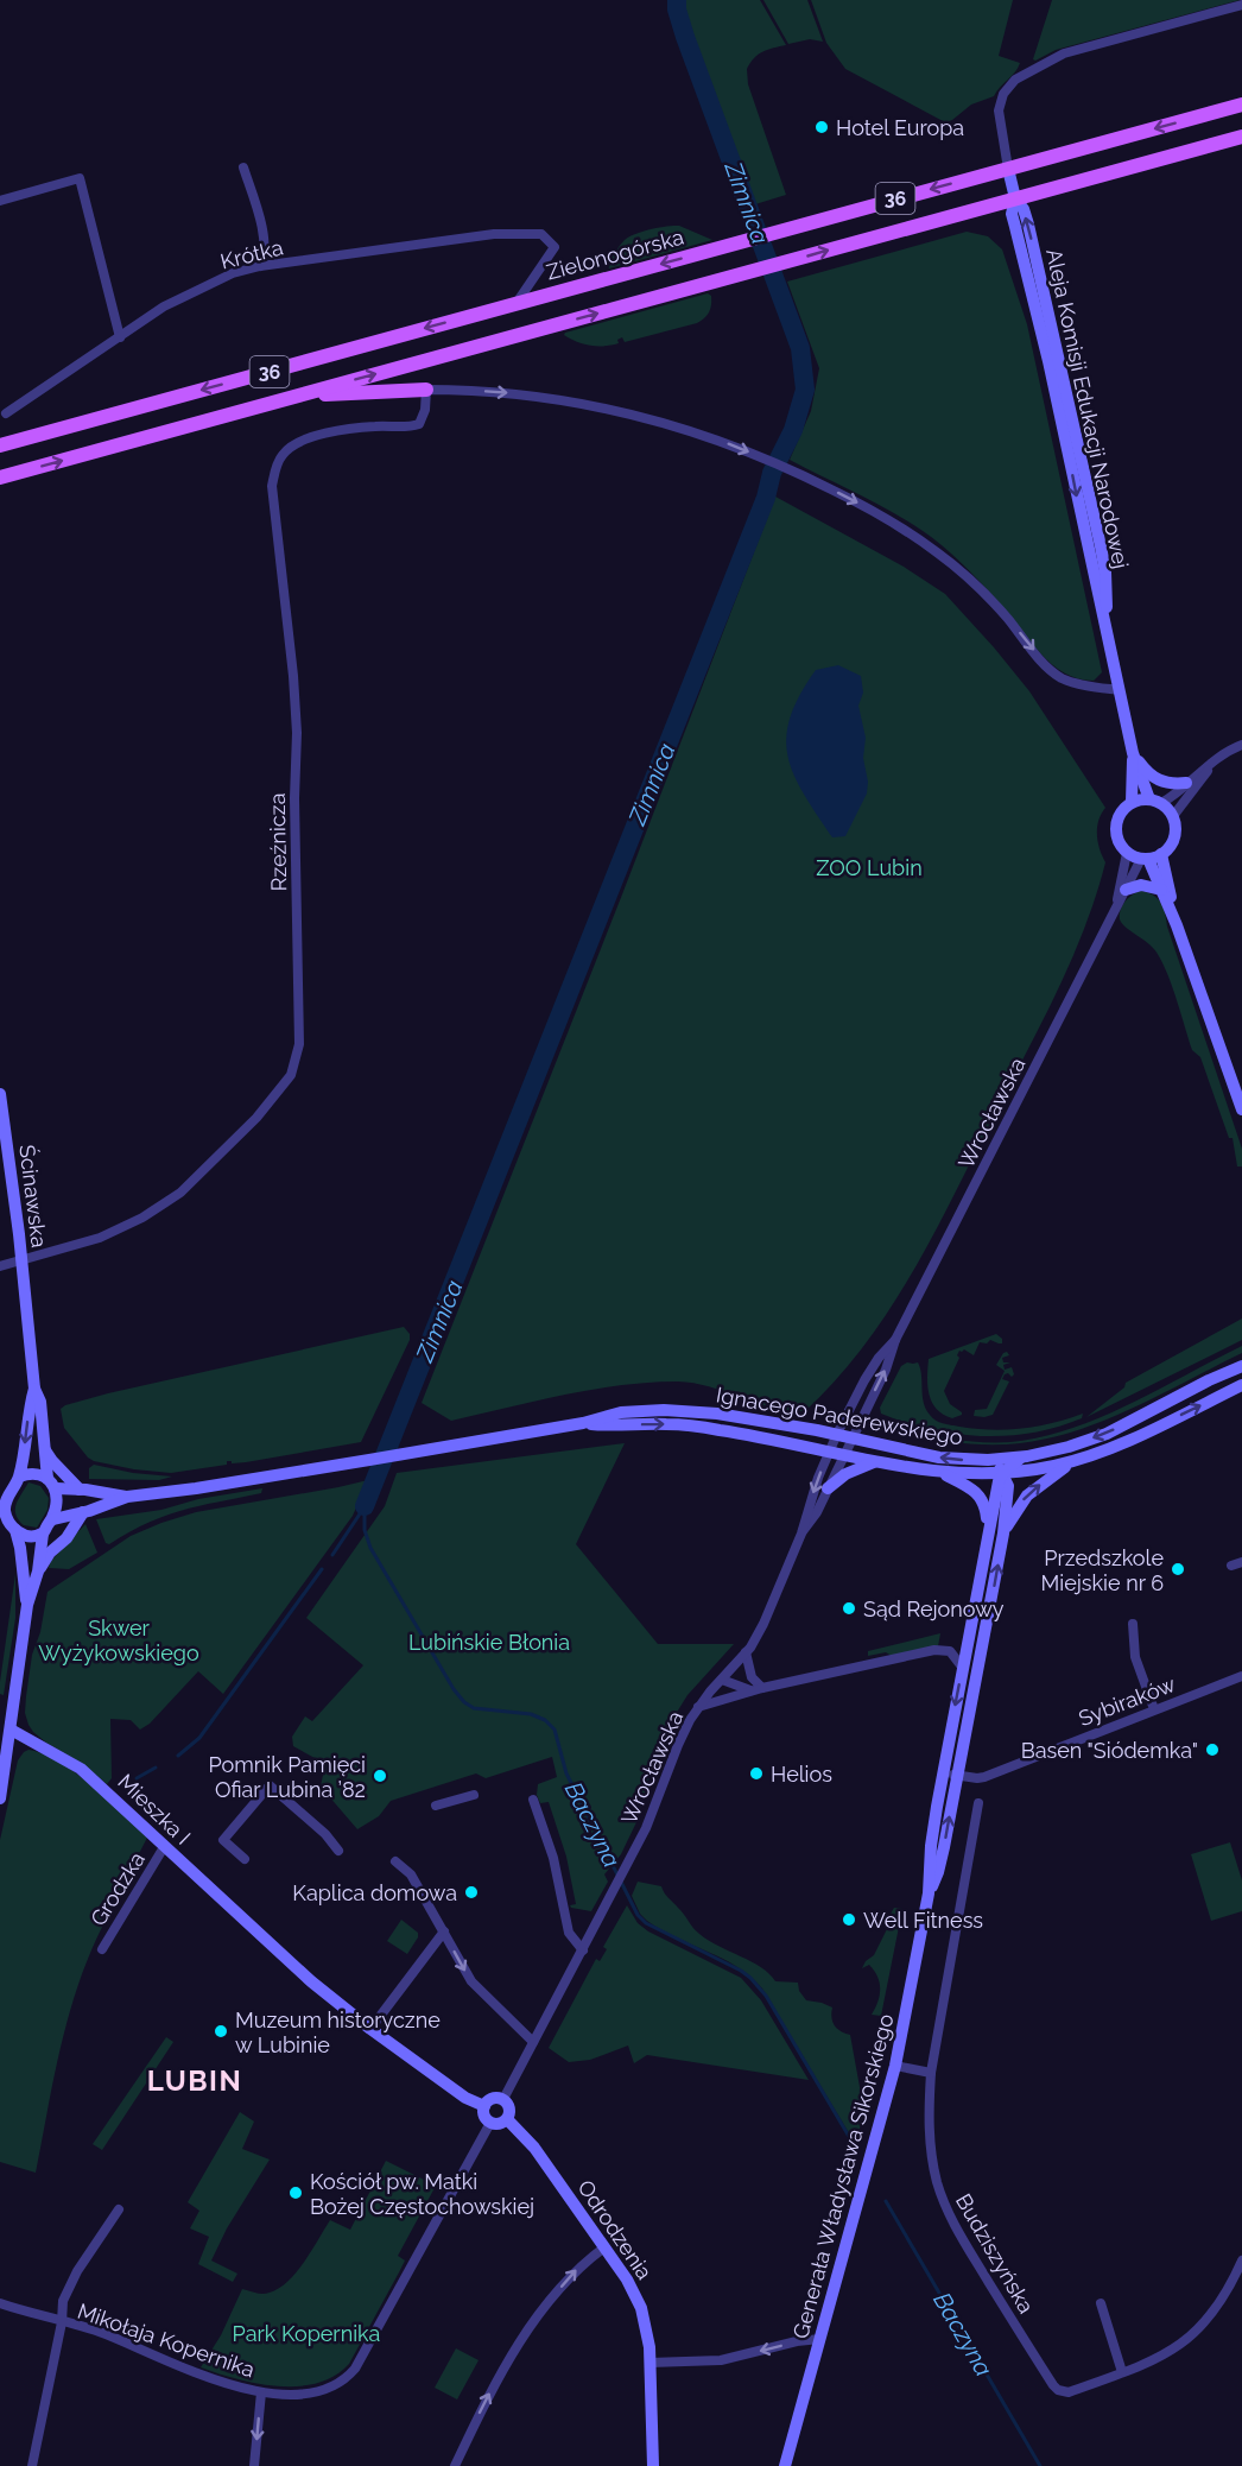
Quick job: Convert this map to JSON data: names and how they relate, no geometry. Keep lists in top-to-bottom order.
{
  "streets": {
    "main road": ["36", "Zielonogórska"],
    "street": [
      "Krótka",
      "Aleja Komisji Edukacji Narodowej",
      "Rzeźnicza",
      "Wrocławska",
      "Ścinawska",
      "Ignacego Paderewskiego",
      "Sybiraków",
      "Mieszka I",
      "Grodzka",
      "Generała Władysława Sikorskiego",
      "Odrodzenia",
      "Budziszyńska",
      "Mikołaja Kopernika"
    ]
  },
  "crossings": [
    ["36", "Aleja Komisji Edukacji Narodowej"],
    ["Krótka", "Zielonogórska"],
    ["Zielonogórska", "Aleja Komisji Edukacji Narodowej"],
    ["Aleja Komisji Edukacji Narodowej", "Wrocławska"],
    ["Rzeźnicza", "Ścinawska"],
    ["Wrocławska", "Ignacego Paderewskiego"],
    ["Wrocławska", "Odrodzenia"],
    ["Wrocławska", "Mikołaja Kopernika"],
    ["Ścinawska", "Ignacego Paderewskiego"],
    ["Ignacego Paderewskiego", "Generała Władysława Sikorskiego"],
    ["Sybiraków", "Generała Władysława Sikorskiego"],
    ["Mieszka I", "Grodzka"],
    ["Odrodzenia", "Mikołaja Kopernika"]
  ],
  "districts": ["LUBIN"],
  "water": ["Zimnica", "Baczyna"],
  "parks": [
    "ZOO Lubin",
    "Skwer Wyżykowskiego",
    "Lubińskie Błonia",
    "Park Kopernika"
  ],
  "places": [
    "Hotel Europa",
    "Przedszkole Miejskie nr 6",
    "Sąd Rejonowy",
    "Basen \"Siódemka\"",
    "Helios",
    "Pomnik Pamięci Ofiar Lubina ’82",
    "Kaplica domowa",
    "Well Fitness",
    "Muzeum historyczne w Lubinie",
    "Kościół pw. Matki Bożej Częstochowskiej"
  ]
}
